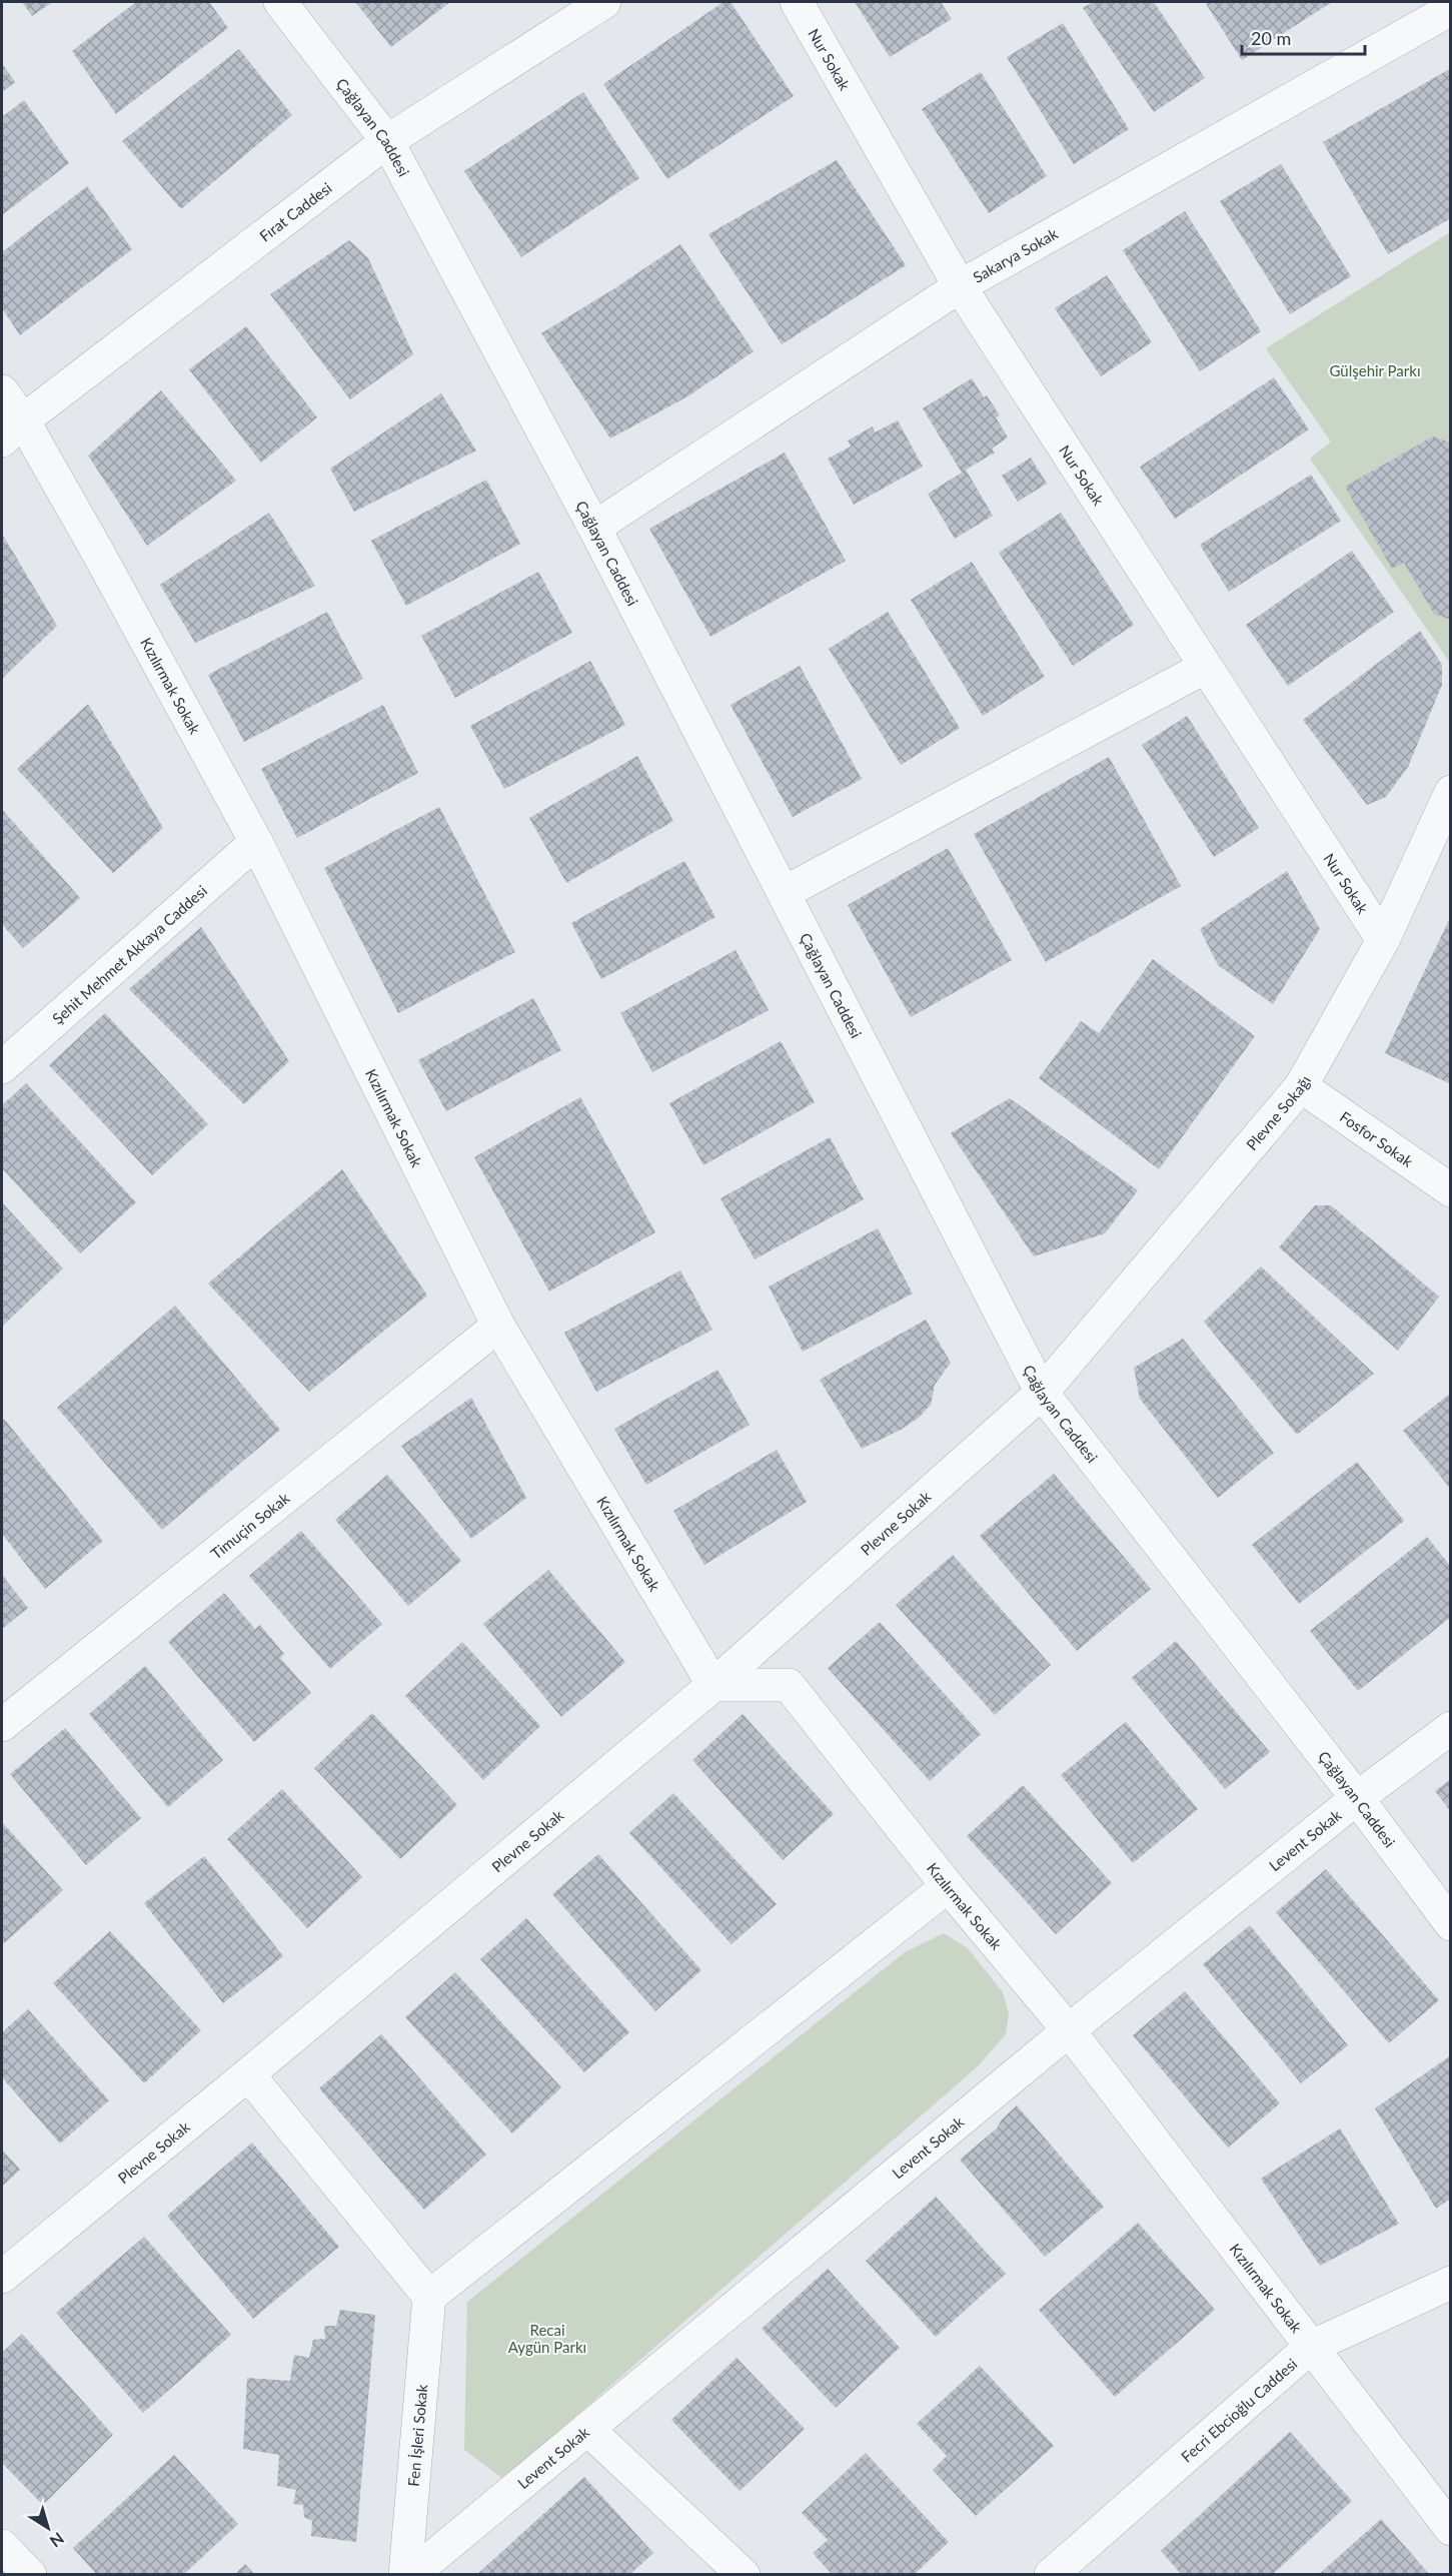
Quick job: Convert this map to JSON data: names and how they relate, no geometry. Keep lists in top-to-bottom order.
{
  "streets": {
    "street": [
      "Nur Sokak",
      "Çağlayan Caddesi",
      "Fırat Caddesi",
      "Sakarya Sokak",
      "Kızılırmak Sokak",
      "Şehit Mehmet Akkaya Caddesi",
      "Plevne Sokağı",
      "Fosfor Sokak",
      "Plevne Sokak",
      "Timuçin Sokak",
      "Levent Sokak",
      "Fecri Ebcioğlu Caddesi",
      "Fen İşleri Sokak"
    ]
  },
  "crossings": [
    ["Nur Sokak", "Sakarya Sokak"],
    ["Nur Sokak", "Plevne Sokağı"],
    ["Çağlayan Caddesi", "Fırat Caddesi"],
    ["Çağlayan Caddesi", "Sakarya Sokak"],
    ["Çağlayan Caddesi", "Plevne Sokağı"],
    ["Çağlayan Caddesi", "Plevne Sokak"],
    ["Çağlayan Caddesi", "Levent Sokak"],
    ["Fırat Caddesi", "Kızılırmak Sokak"],
    ["Kızılırmak Sokak", "Şehit Mehmet Akkaya Caddesi"],
    ["Kızılırmak Sokak", "Plevne Sokak"],
    ["Kızılırmak Sokak", "Timuçin Sokak"],
    ["Kızılırmak Sokak", "Levent Sokak"],
    ["Kızılırmak Sokak", "Fecri Ebcioğlu Caddesi"],
    ["Plevne Sokağı", "Fosfor Sokak"],
    ["Plevne Sokağı", "Plevne Sokak"]
  ],
  "parks": ["Gülşehir Parkı", "Recai Aygün Parkı"],
  "scale_bar": "20 m",
  "north": "bottom right"
}
